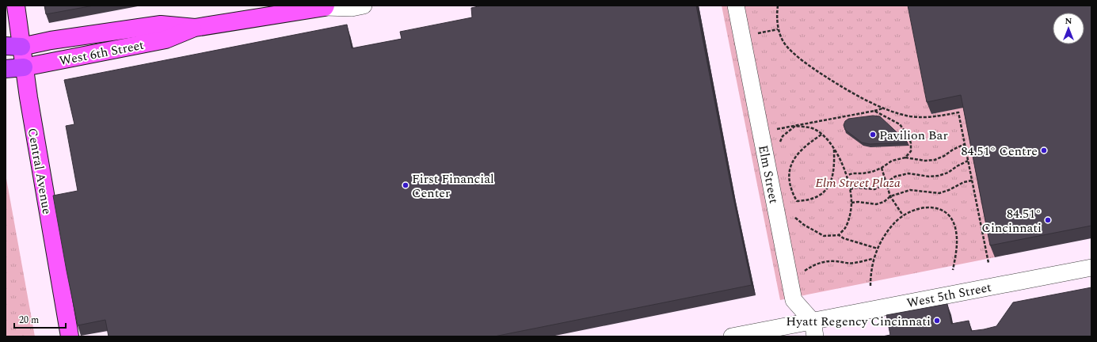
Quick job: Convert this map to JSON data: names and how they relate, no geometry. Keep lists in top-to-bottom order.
{
  "streets": {
    "highway": ["West 6th Street"],
    "main road": ["Central Avenue"],
    "street": ["Elm Street", "West 5th Street"]
  },
  "crossings": [
    ["West 6th Street", "Central Avenue"],
    ["Elm Street", "West 5th Street"]
  ],
  "parks": ["Elm Street Plaza"],
  "places": [
    "Pavilion Bar",
    "84.51° Centre",
    "First Financial Center",
    "84.51° Cincinnati",
    "Hyatt Regency Cincinnati"
  ],
  "scale_bar": "20 m",
  "north": "top"
}
